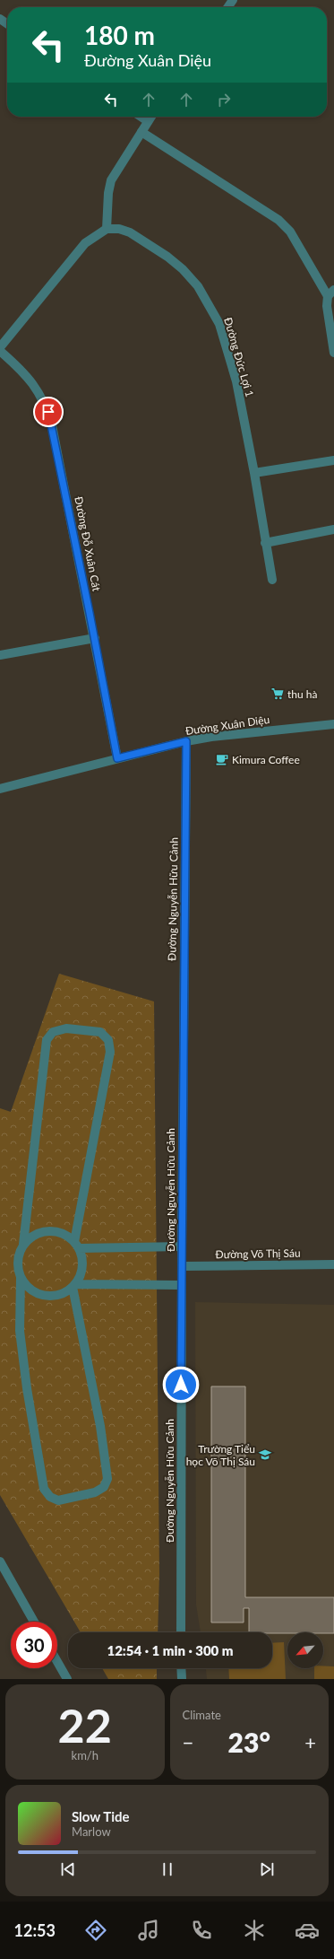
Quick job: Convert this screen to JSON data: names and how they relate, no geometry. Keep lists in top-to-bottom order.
{
  "streets": {
    "street": [
      "Đường Đức Lợi 1",
      "Đường Đỗ Xuân Cát",
      "Đường Xuân Diệu",
      "Đường Nguyễn Hữu Cảnh",
      "Đường Võ Thị Sáu"
    ]
  },
  "crossings": [
    ["Đường Đỗ Xuân Cát", "Đường Xuân Diệu"],
    ["Đường Xuân Diệu", "Đường Nguyễn Hữu Cảnh"],
    ["Đường Nguyễn Hữu Cảnh", "Đường Võ Thị Sáu"]
  ],
  "places": {
    "supermarket": ["thu hà"],
    "cafe": ["Kimura Coffee"],
    "school or university": ["Trường Tiểu học Võ Thị Sáu"]
  },
  "north": "bottom left",
  "page": {
    "turn": ["180 m", "Đường Xuân Diệu"],
    "limit": "30",
    "trip": "12:54 · 1 min · 300 m",
    "tile": [
      ["22", "km/h"],
      "Climate"
    ],
    "heat": ["−", "23°", "+"],
    "song": ["Slow Tide", "Marlow"],
    "tabs": "12:53"
  }
}
